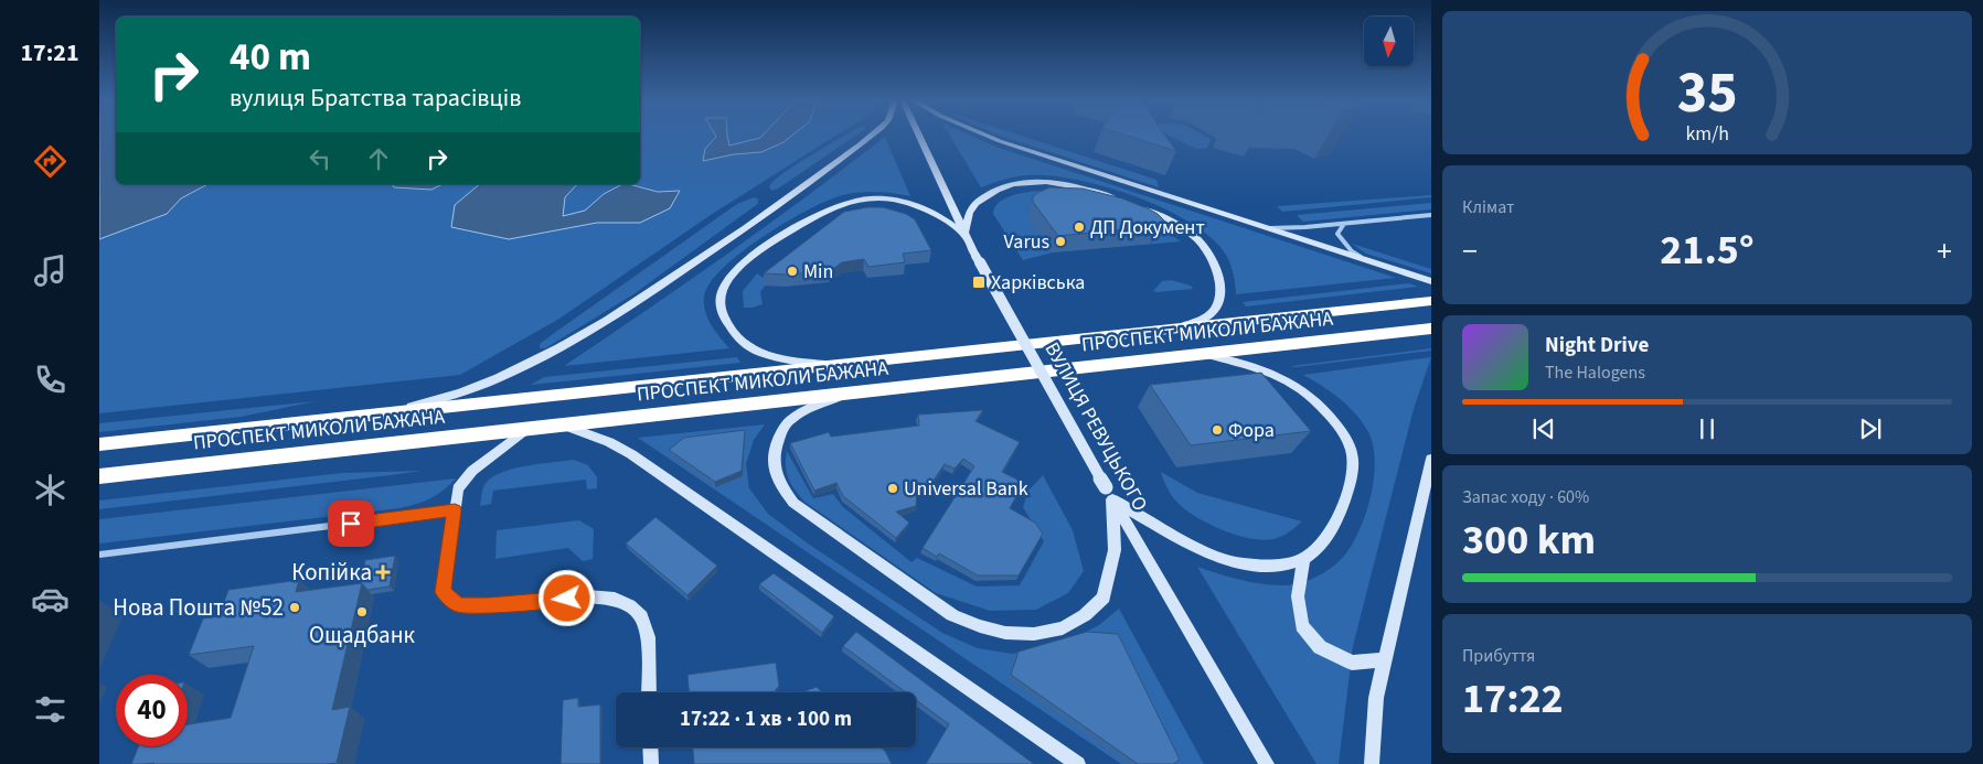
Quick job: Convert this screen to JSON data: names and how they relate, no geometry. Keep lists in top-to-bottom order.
{
  "streets": {
    "highway": ["ПРОСПЕКТ МИКОЛИ БАЖАНА"],
    "street": ["ВУЛИЦЯ РЕВУЦЬКОГО"]
  },
  "places": {
    "other": [
      "ДП Документ",
      "Varus",
      "Min",
      "Фора",
      "Universal Bank",
      "Нова Пошта №52",
      "Ощадбанк"
    ],
    "transit": ["Харківська"],
    "health": ["Копійка"]
  },
  "north": "bottom",
  "page": {
    "tabs": "17:21",
    "turn": ["40 m", "вулиця Братства тарасівців"],
    "tile": [
      "Клімат",
      ["Запас ходу · 60%", "300 km"],
      ["Прибуття", "17:22"]
    ],
    "heat": ["−", "21.5°", "+"],
    "song": ["Night Drive", "The Halogens"],
    "limit": "40",
    "trip": "17:22 · 1 хв · 100 m",
    "gauge": ["35", "km/h"]
  }
}
